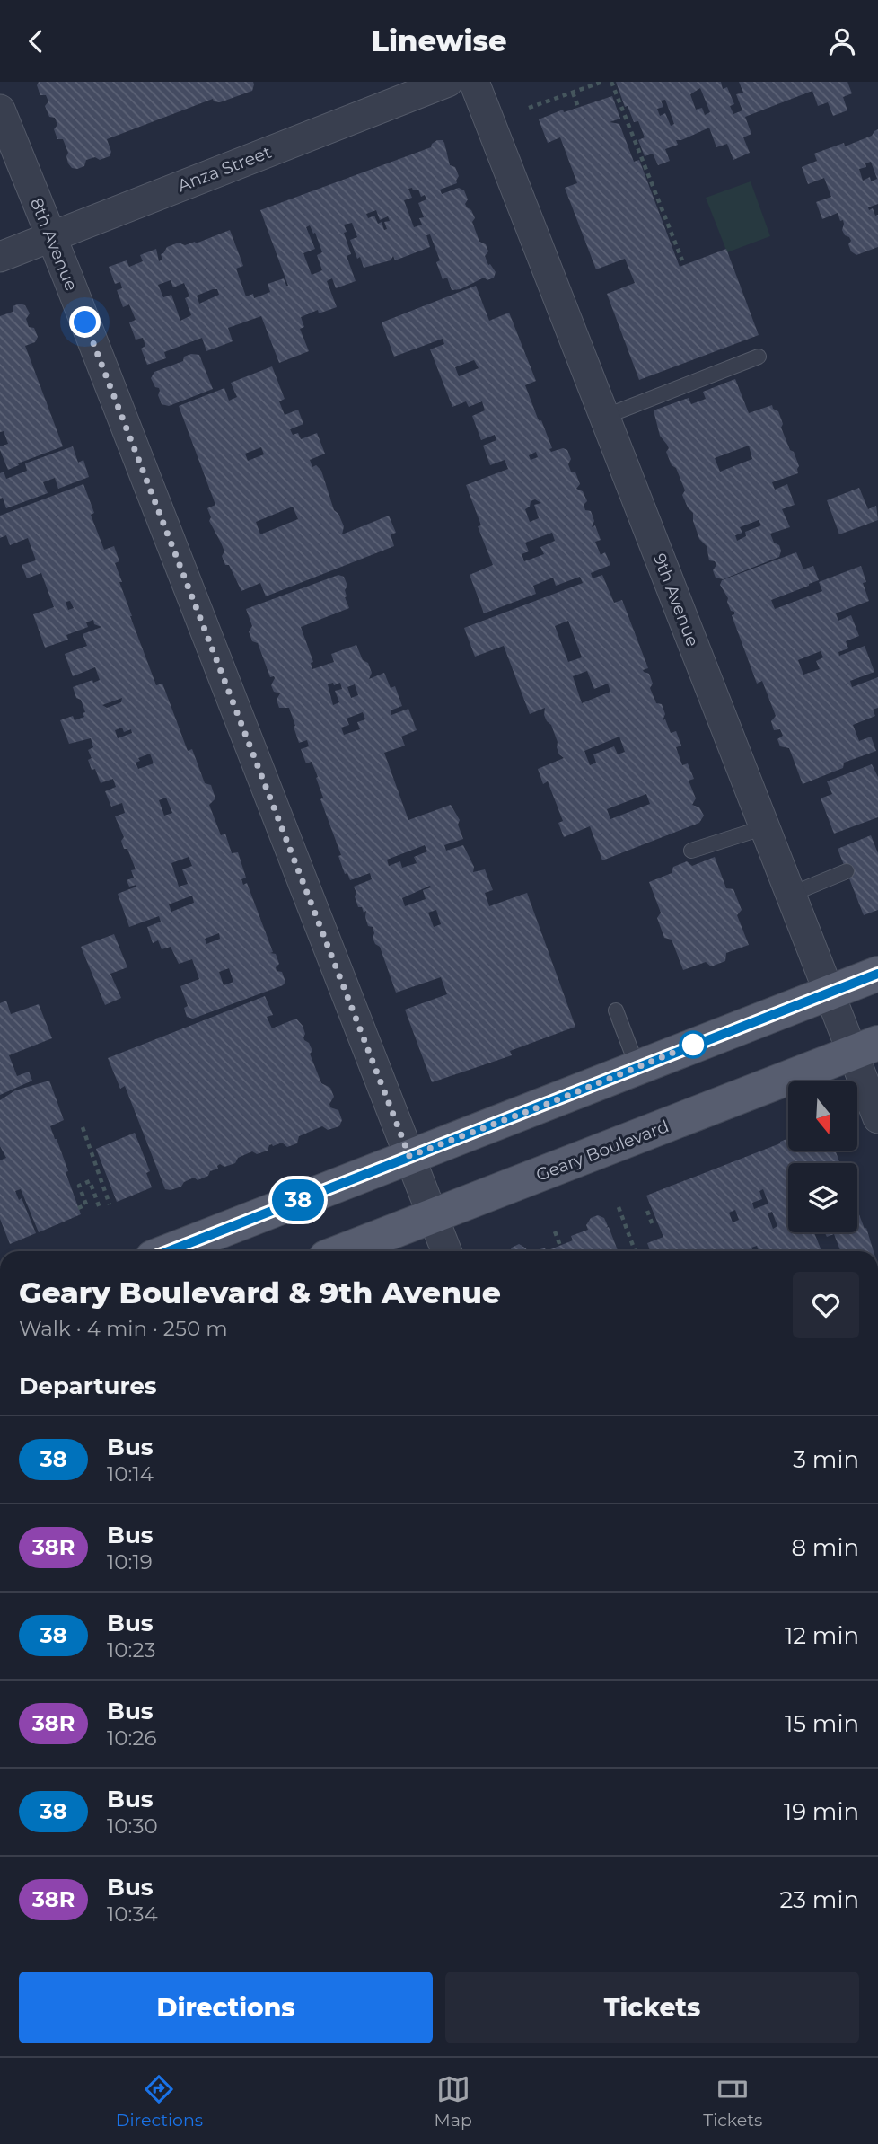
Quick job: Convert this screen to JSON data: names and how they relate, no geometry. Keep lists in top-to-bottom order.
{
  "streets": {
    "main road": ["Geary Boulevard"],
    "street": ["Anza Street", "8th Avenue", "9th Avenue"]
  },
  "crossings": [
    ["Anza Street", "8th Avenue"],
    ["8th Avenue", "Geary Boulevard"],
    ["9th Avenue", "Geary Boulevard"]
  ],
  "lines": ["bus line 38"],
  "north": "bottom",
  "page": {
    "header": "Linewise",
    "on_map": "38",
    "heading": [
      ["Geary Boulevard & 9th Avenue", "Walk · 4 min · 250 m"],
      "Departures"
    ],
    "list": [
      {
        "mark": "38",
        "name": "Bus",
        "note": "10:14",
        "value": "3 min"
      },
      {
        "mark": "38R",
        "name": "Bus",
        "note": "10:19",
        "value": "8 min"
      },
      {
        "mark": "38",
        "name": "Bus",
        "note": "10:23",
        "value": "12 min"
      },
      {
        "mark": "38R",
        "name": "Bus",
        "note": "10:26",
        "value": "15 min"
      },
      {
        "mark": "38",
        "name": "Bus",
        "note": "10:30",
        "value": "19 min"
      },
      {
        "mark": "38R",
        "name": "Bus",
        "note": "10:34",
        "value": "23 min"
      }
    ],
    "buttons": ["Directions", "Tickets"],
    "tabs": ["Directions", "Map", "Tickets"]
  }
}
